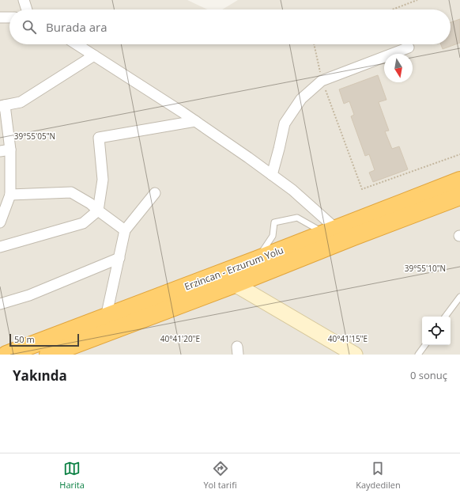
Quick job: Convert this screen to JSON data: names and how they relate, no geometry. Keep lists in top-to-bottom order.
{
  "streets": {
    "highway": ["Erzincan - Erzurum Yolu"]
  },
  "scale_bar": "50 m",
  "north": "bottom",
  "page": {
    "search": "Burada ara",
    "scale": "50 m",
    "heading": ["Yakında", "0 sonuç"],
    "nav": ["Harita", "Yol tarifi", "Kaydedilen"]
  },
  "coordinates": [
    "39°55'05\"N",
    "39°55'10\"N",
    "40°41'20\"E",
    "40°41'15\"E"
  ]
}
